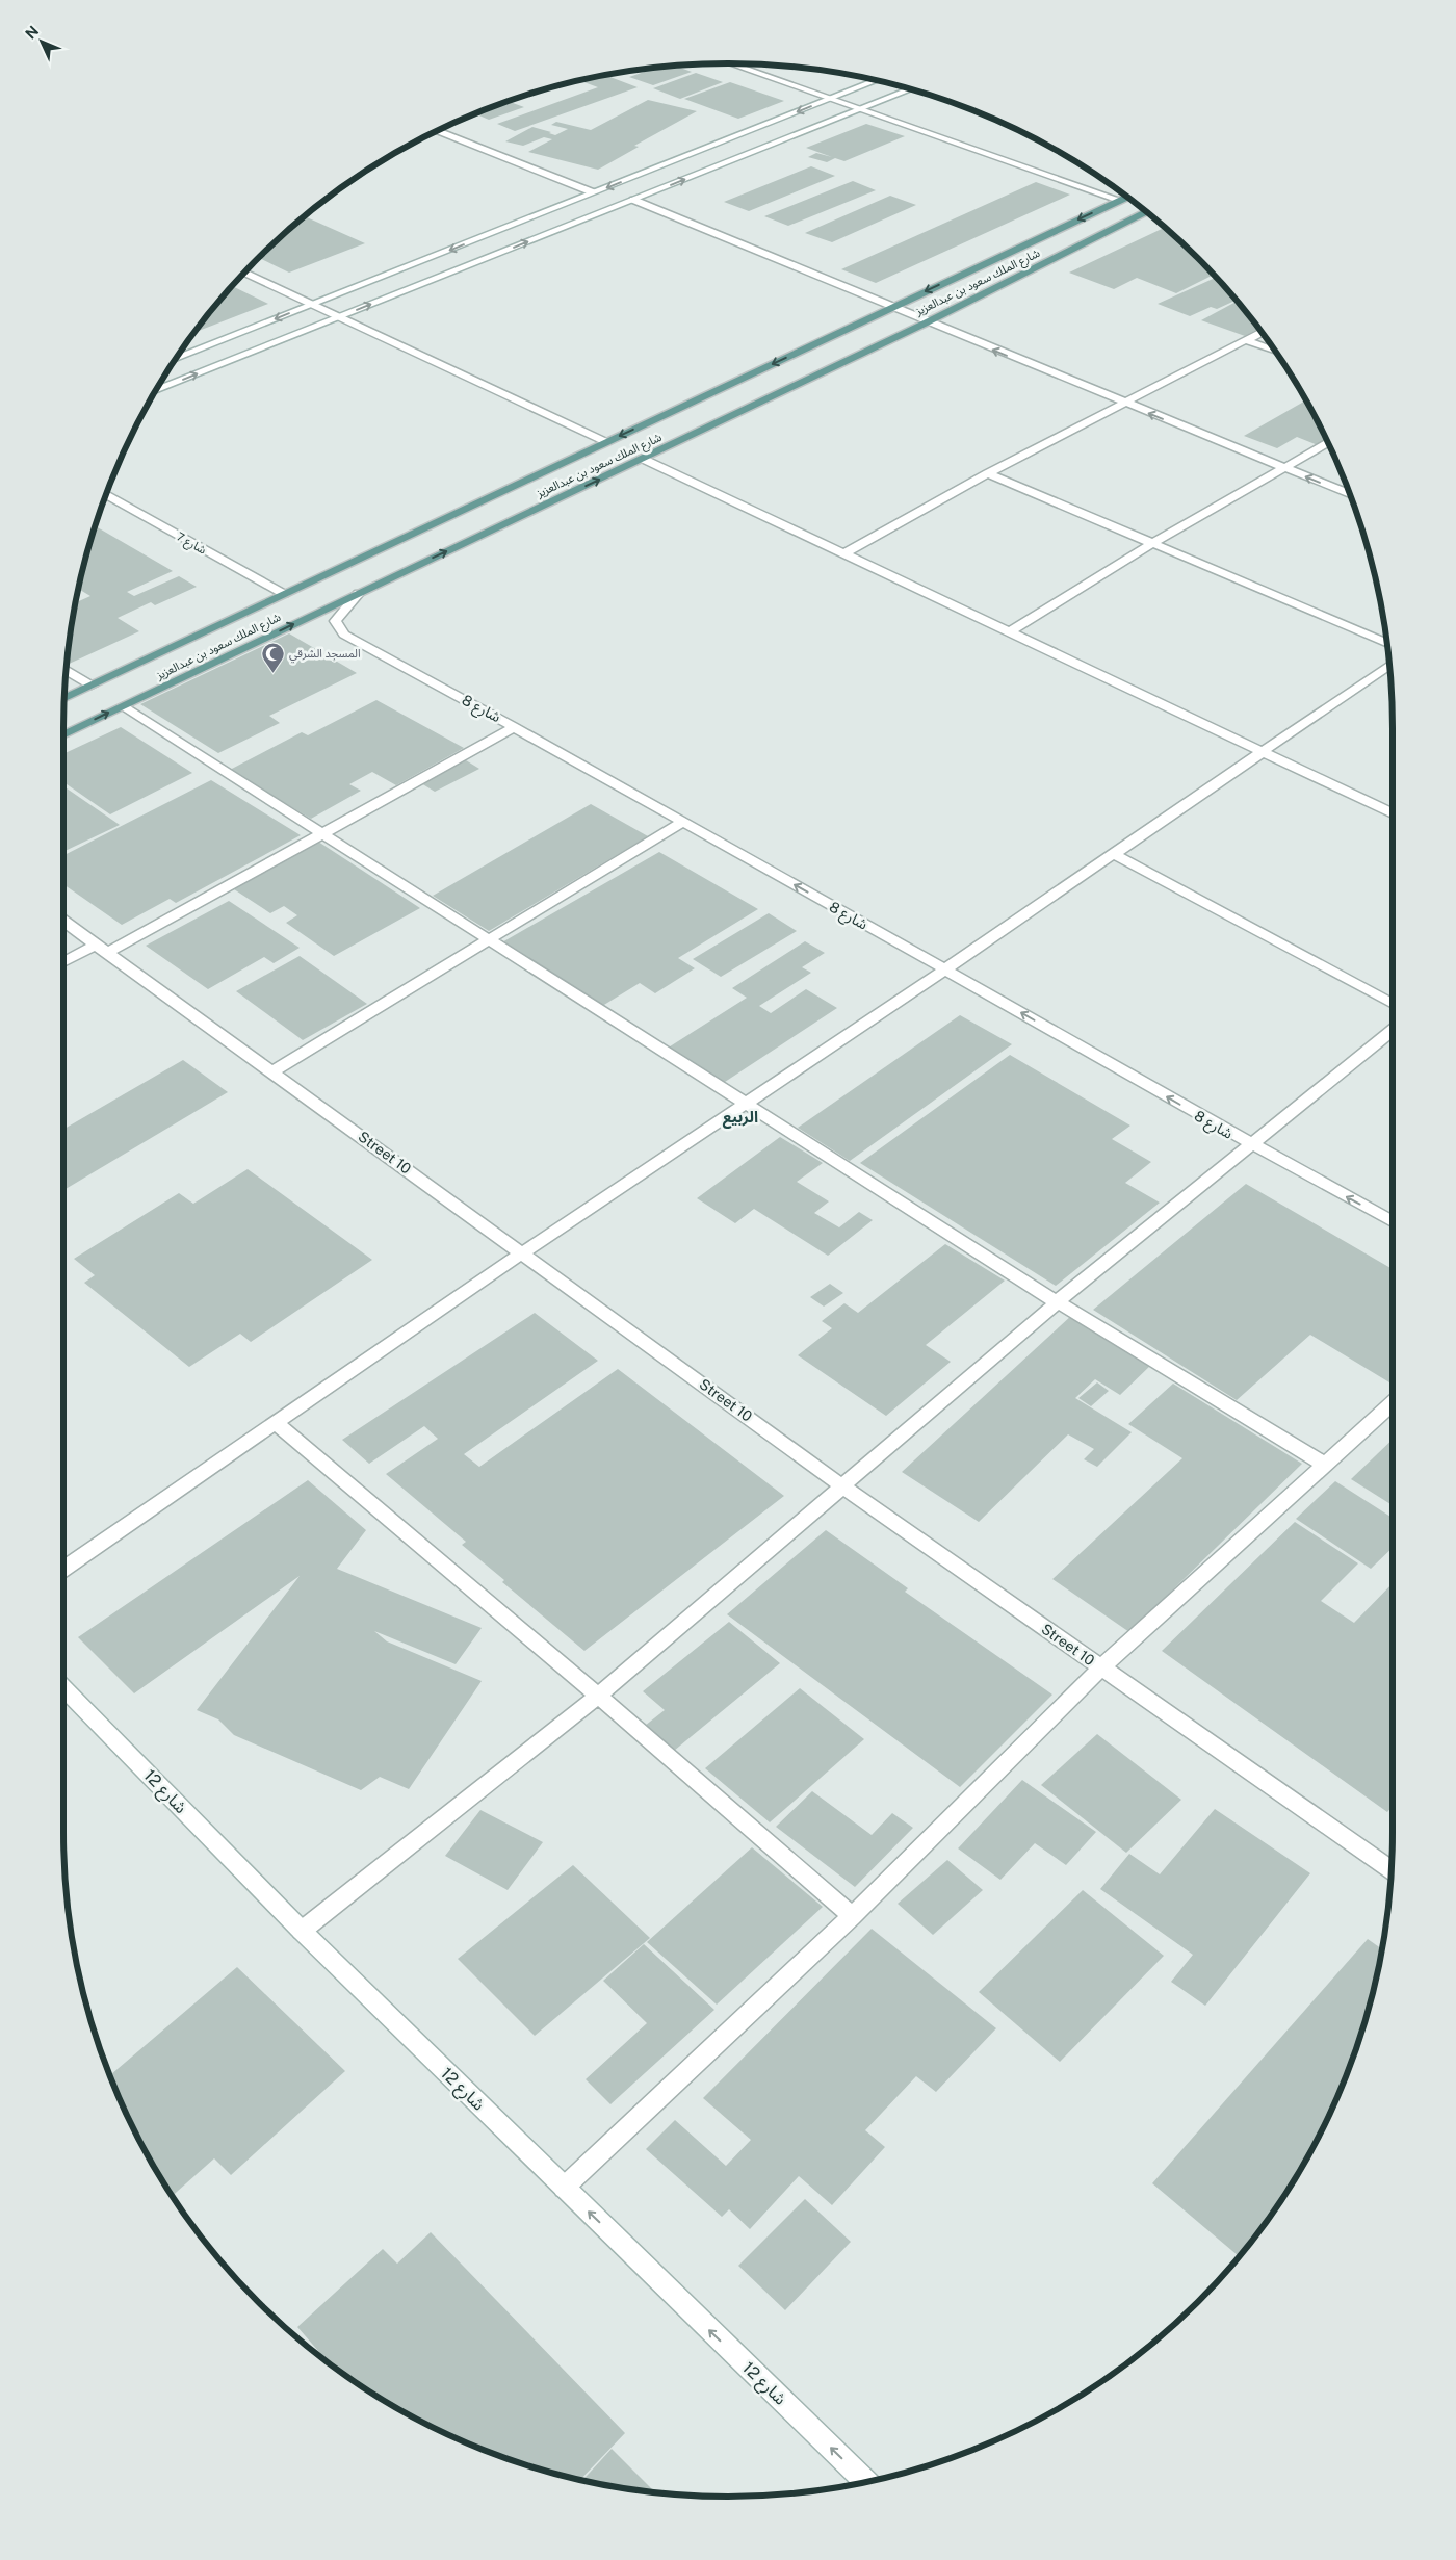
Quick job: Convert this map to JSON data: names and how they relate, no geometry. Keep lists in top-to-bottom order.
{
  "streets": {
    "main road": ["شارع الملك سعود بن عبدالعزيز"],
    "street": [
      "شارع 7",
      "شارع 8",
      "Street 10",
      "شارع 12"
    ]
  },
  "crossings": [
    ["شارع الملك سعود بن عبدالعزيز", "شارع 7"],
    ["شارع الملك سعود بن عبدالعزيز", "شارع 8"]
  ],
  "one_way": ["شارع 8", "شارع 12"],
  "districts": ["الربيع"],
  "places": {
    "mosque": ["المسجد الشرقي"]
  },
  "north": "top left"
}
